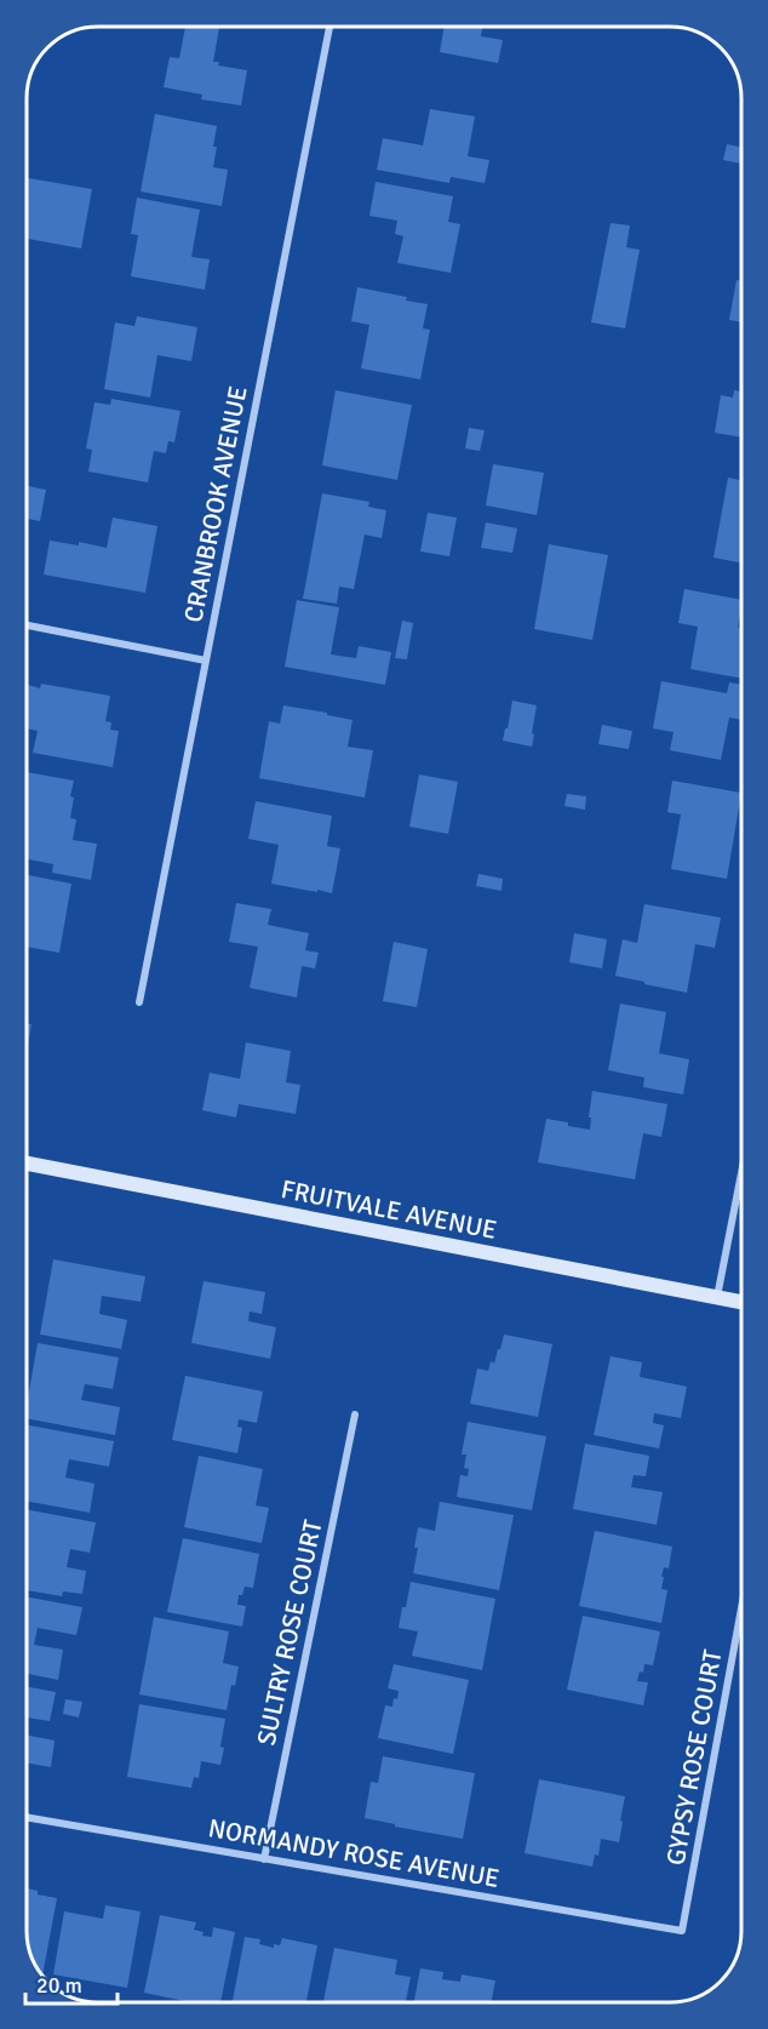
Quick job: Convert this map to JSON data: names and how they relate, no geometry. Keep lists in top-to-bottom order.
{
  "streets": {
    "main road": ["FRUITVALE AVENUE"],
    "street": [
      "CRANBROOK AVENUE",
      "SULTRY ROSE COURT",
      "GYPSY ROSE COURT",
      "NORMANDY ROSE AVENUE"
    ]
  },
  "crossings": [
    ["SULTRY ROSE COURT", "NORMANDY ROSE AVENUE"],
    ["GYPSY ROSE COURT", "NORMANDY ROSE AVENUE"]
  ],
  "scale_bar": "20 m"
}
